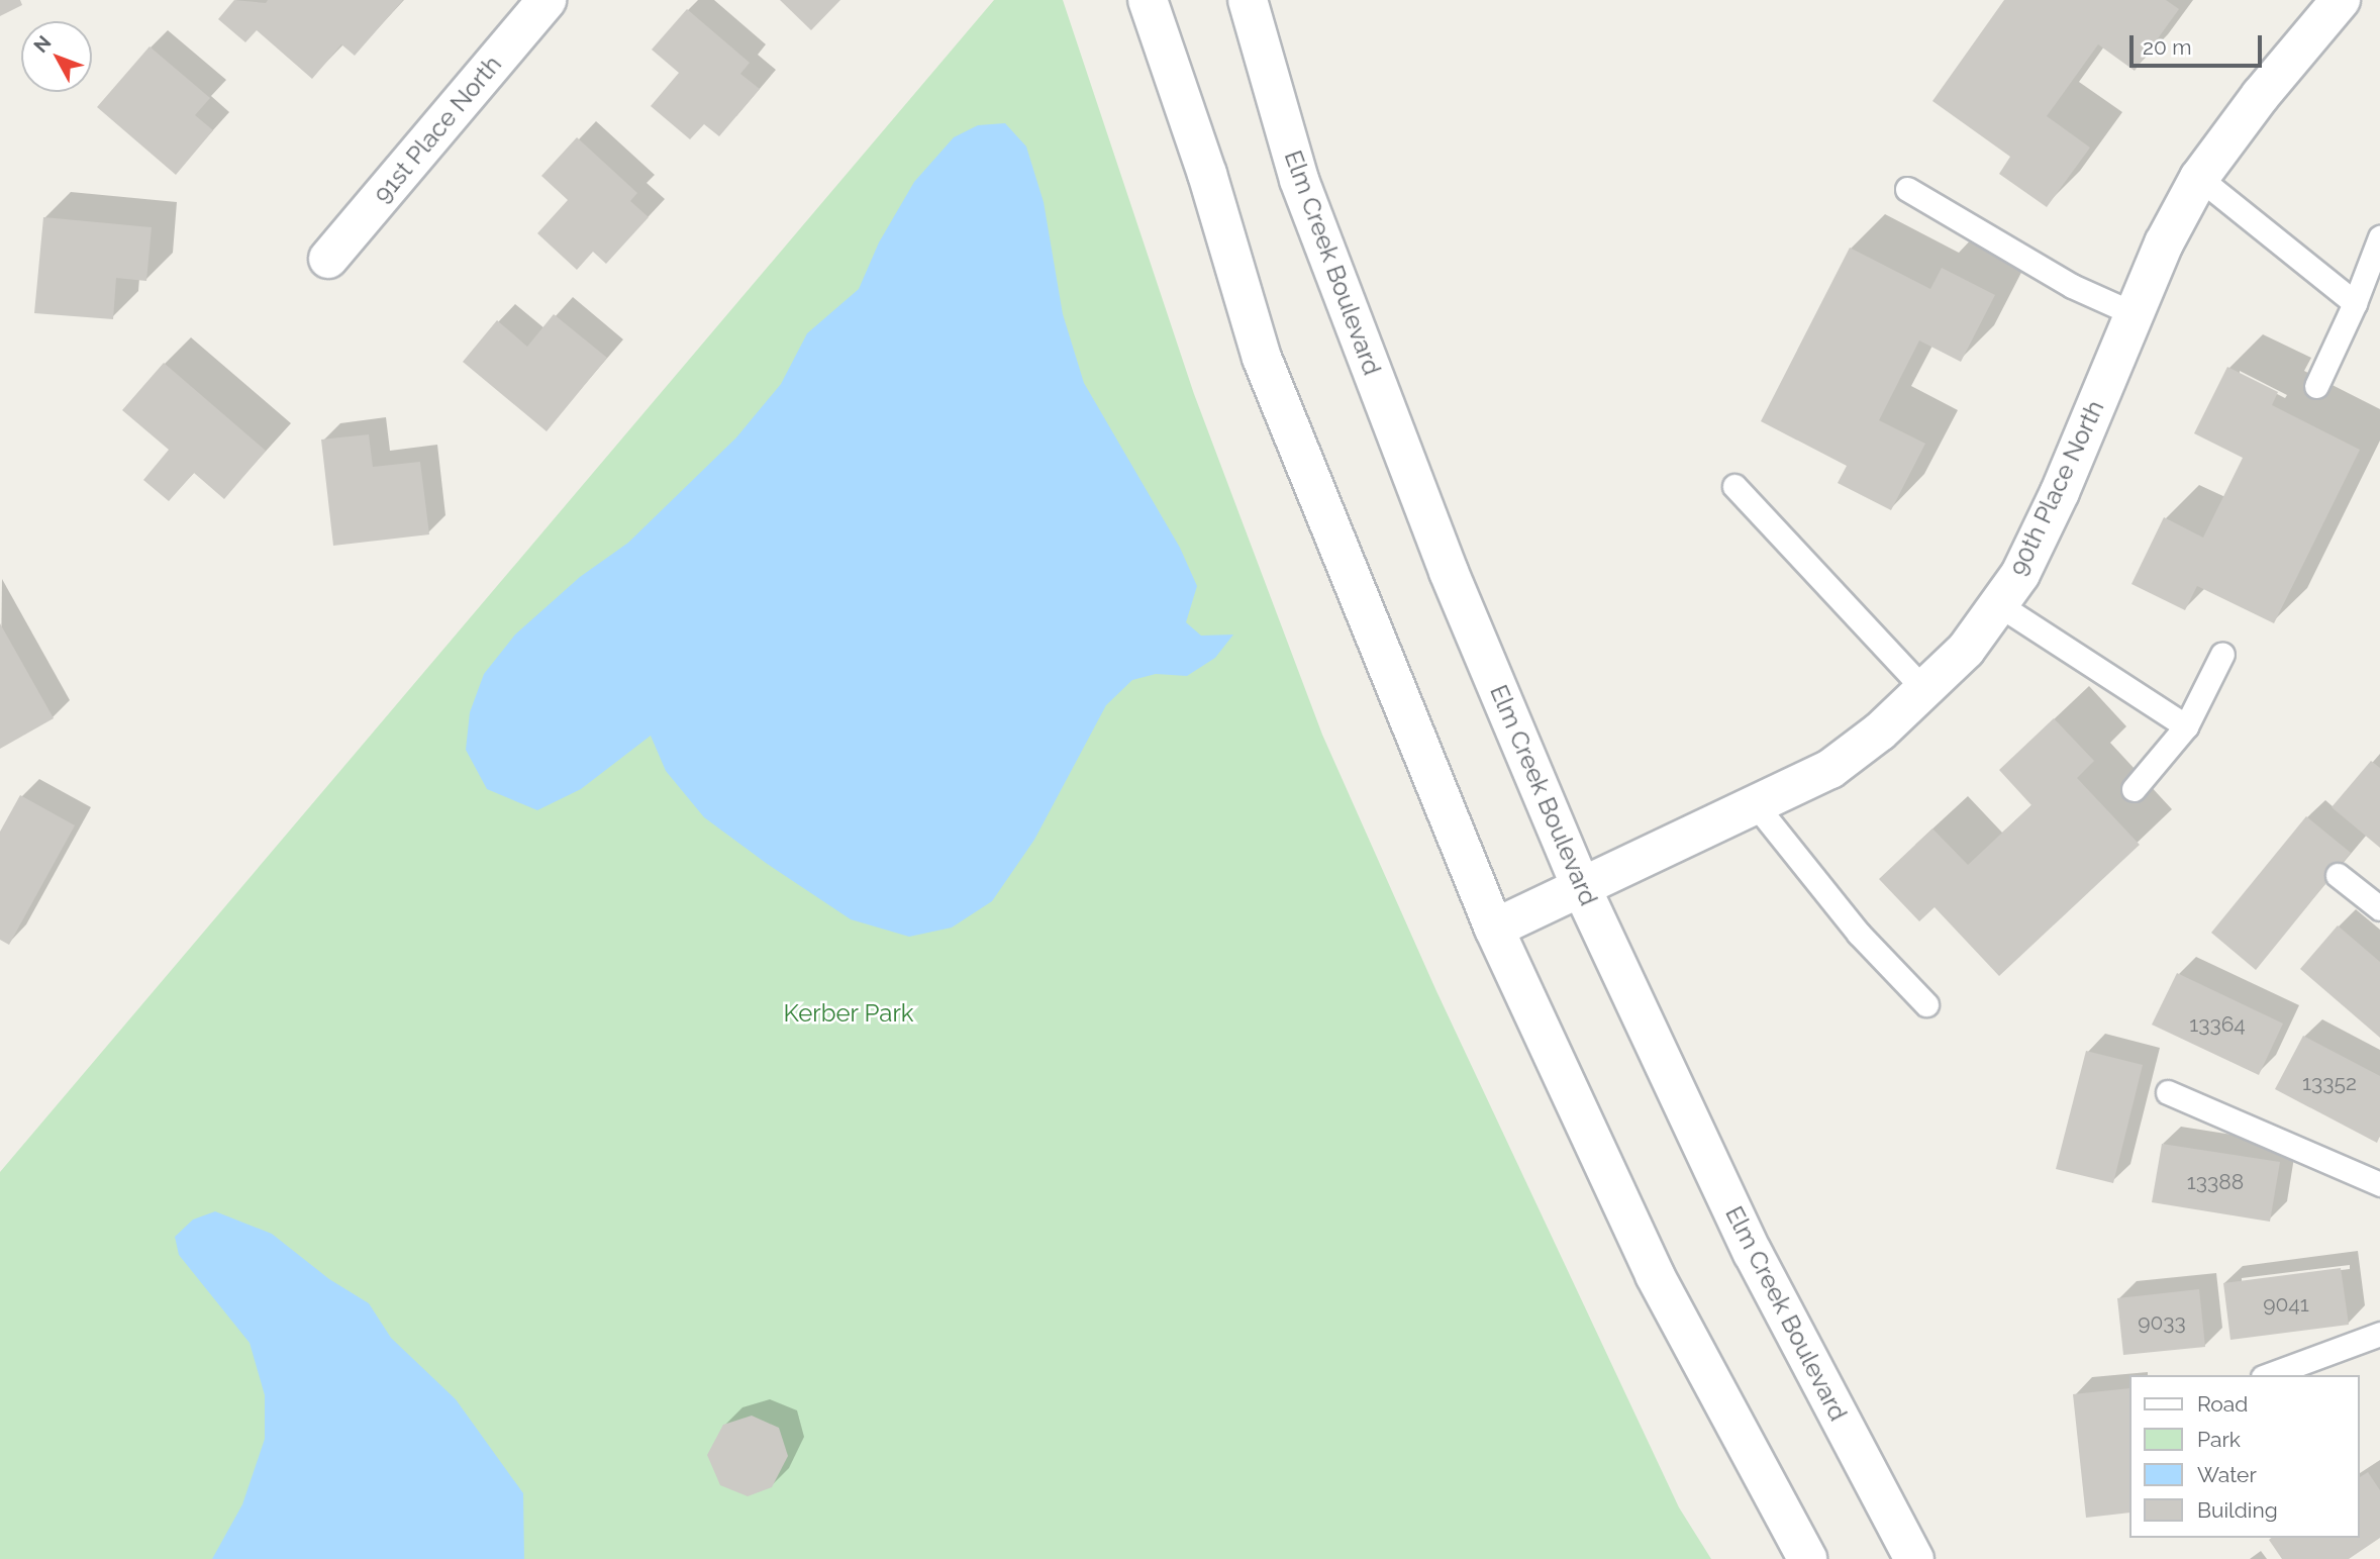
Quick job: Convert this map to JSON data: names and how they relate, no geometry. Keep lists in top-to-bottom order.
{
  "streets": {
    "main road": ["91st Place North", "Elm Creek Boulevard", "90th Place North"]
  },
  "crossings": [
    ["Elm Creek Boulevard", "90th Place North"]
  ],
  "parks": ["Kerber Park"],
  "house_numbers": [
    "13364",
    "13352",
    "13388",
    "9041",
    "9033"
  ],
  "legend": [
    "Road",
    "Park",
    "Water",
    "Building"
  ],
  "scale_bar": "20 m",
  "north": "top left"
}
